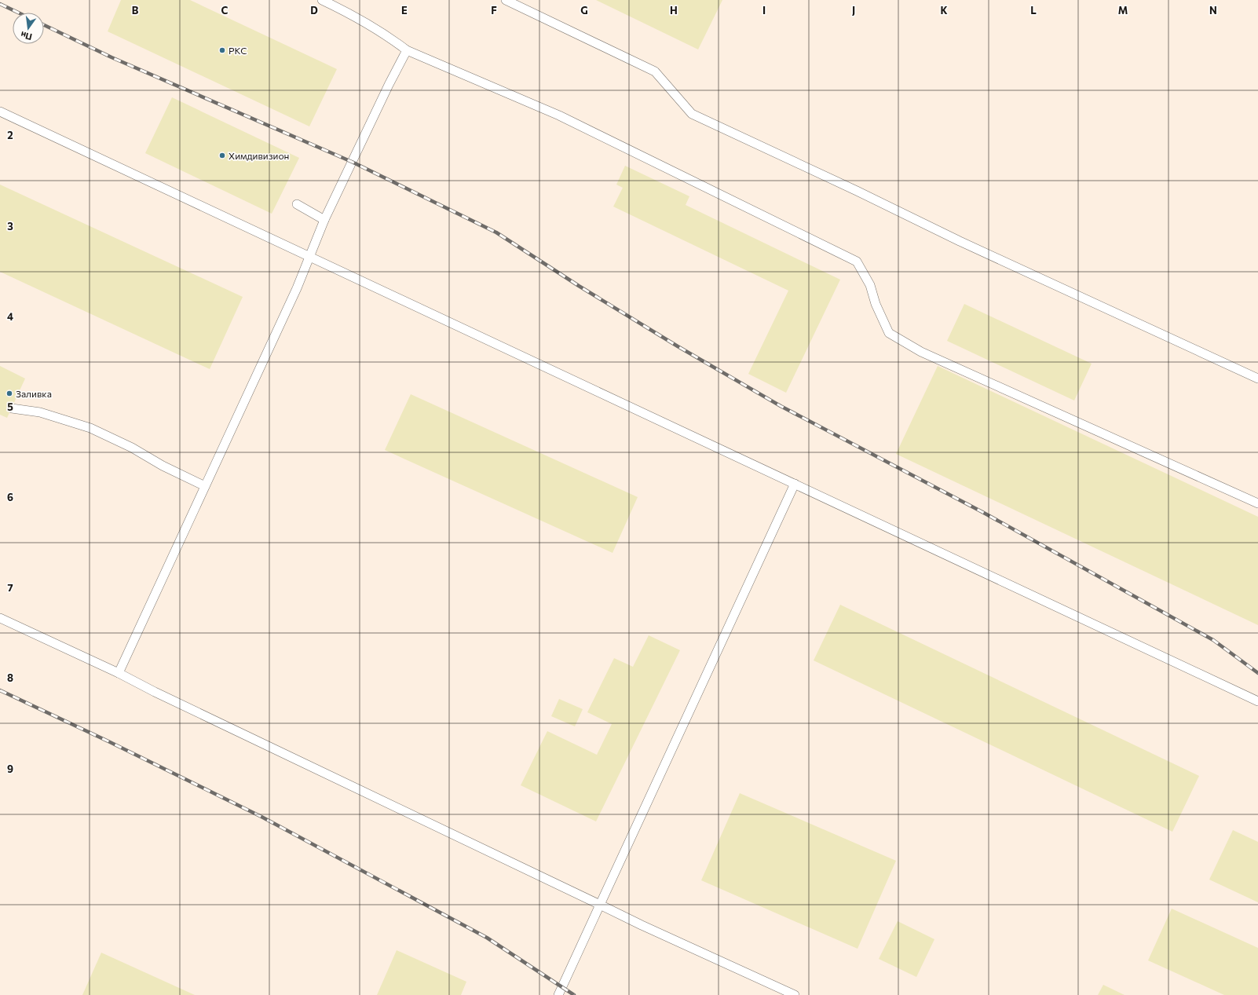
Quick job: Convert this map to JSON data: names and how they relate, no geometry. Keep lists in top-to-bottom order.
{
  "places": ["РКС", "Химдивизион", "Заливка"],
  "north": "bottom",
  "grid": {
    "columns": [
      "B",
      "C",
      "D",
      "E",
      "F",
      "G",
      "H",
      "I",
      "J",
      "K",
      "L",
      "M",
      "N"
    ],
    "rows": [
      "2",
      "3",
      "4",
      "5",
      "6",
      "7",
      "8",
      "9"
    ]
  }
}
